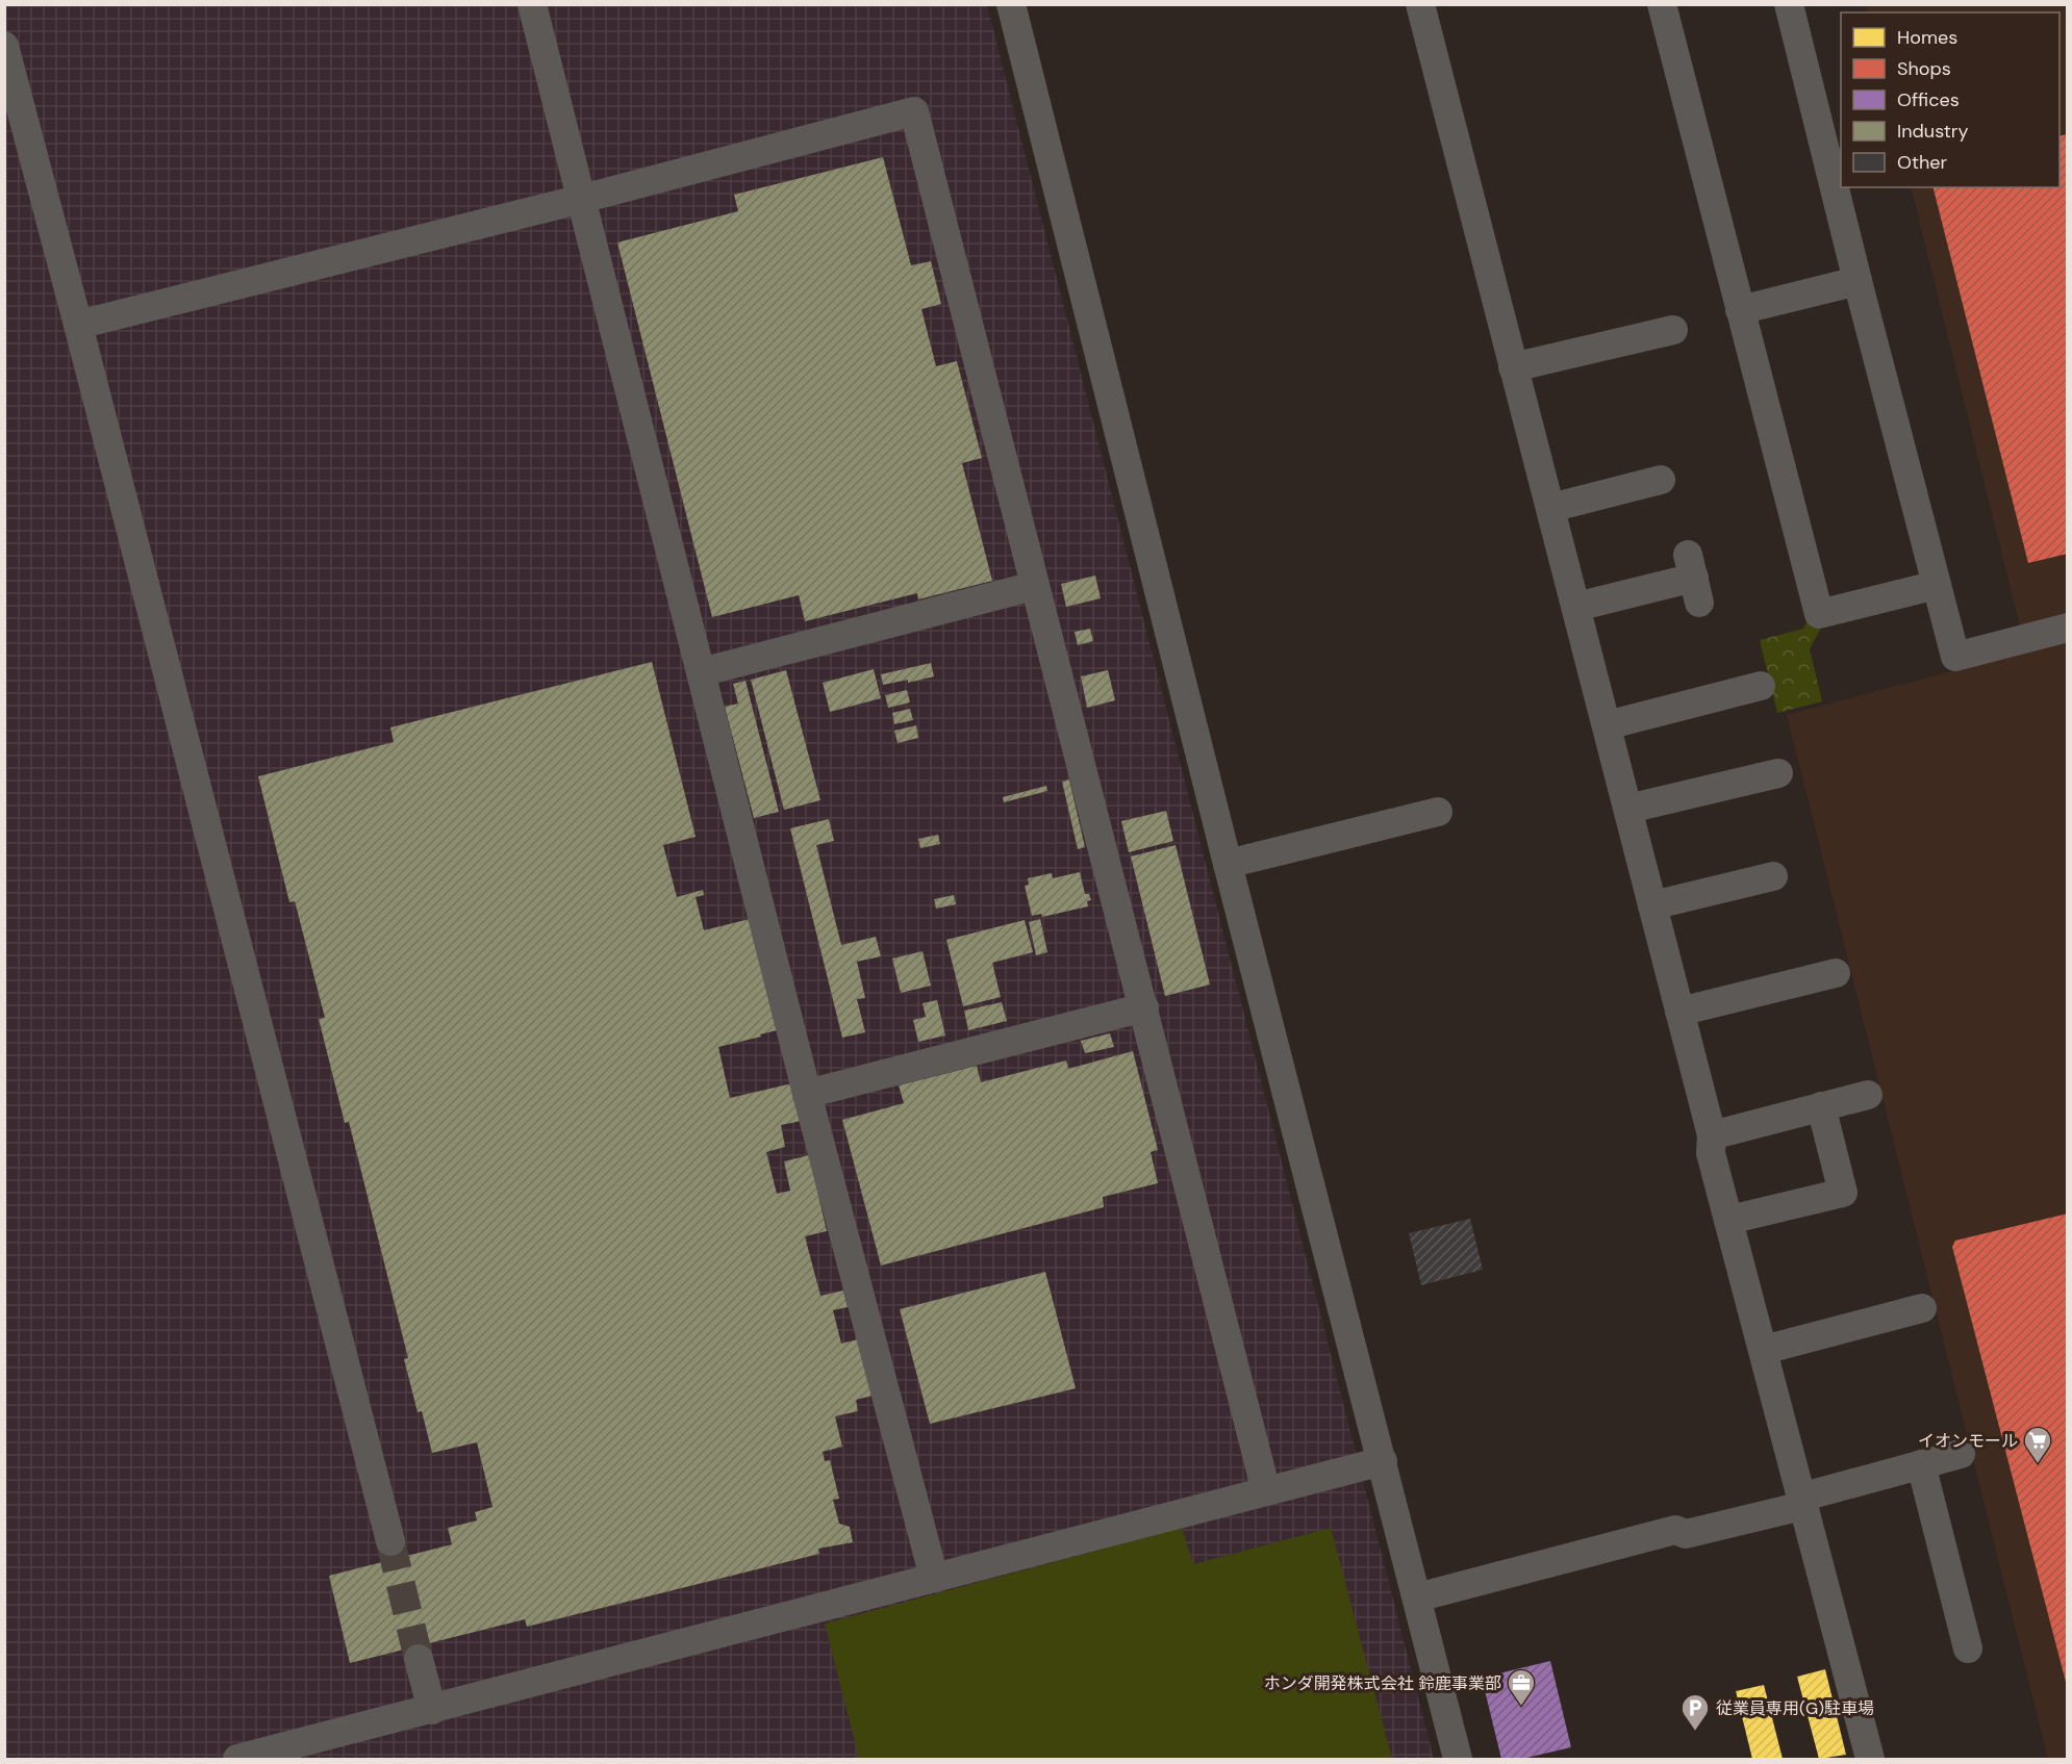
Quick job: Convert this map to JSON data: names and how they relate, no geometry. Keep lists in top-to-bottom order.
{
  "places": {
    "supermarket": ["イオンモール"],
    "office": ["ホンダ開発株式会社 鈴鹿事業部"],
    "parking": ["従業員専用(G)駐車場"]
  },
  "legend": [
    "Homes",
    "Shops",
    "Offices",
    "Industry",
    "Other"
  ]
}
